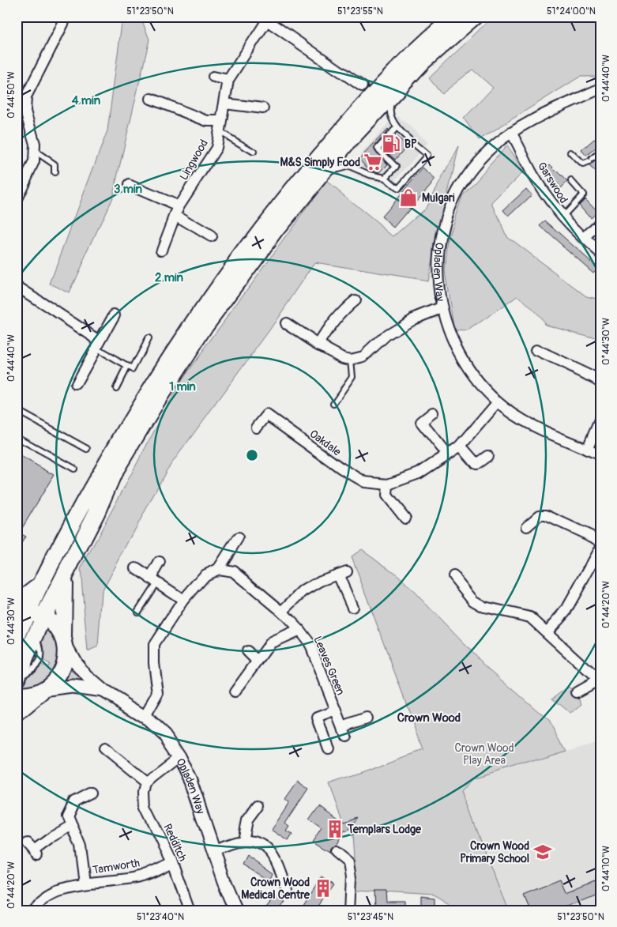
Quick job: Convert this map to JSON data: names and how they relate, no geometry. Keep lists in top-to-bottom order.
{
  "streets": {
    "street": [
      "Lingwood",
      "Garswood",
      "Opladen Way",
      "Oakdale",
      "Leaves Green",
      "Redditch",
      "Tamworth"
    ]
  },
  "crossings": [
    ["Garswood", "Opladen Way"],
    ["Opladen Way", "Oakdale"],
    ["Redditch", "Tamworth"]
  ],
  "districts": ["Crown Wood"],
  "parks": ["Crown Wood Play Area"],
  "places": {
    "fuel station": ["BP"],
    "supermarket": ["M&S Simply Food"],
    "shop": ["Mulgari"],
    "building": ["Templars Lodge", "Crown Wood Medical Centre"],
    "school or university": ["Crown Wood Primary School"]
  },
  "coordinates": [
    "51°23'50\"N",
    "51°23'55\"N",
    "51°24'00\"N",
    "0°44'40\"W",
    "0°44'50\"W",
    "0°44'30\"W",
    "0°44'20\"W",
    "0°44'10\"W",
    "51°23'40\"N",
    "51°23'45\"N"
  ],
  "rings": [
    "4 min",
    "3 min",
    "2 min",
    "1 min"
  ]
}
